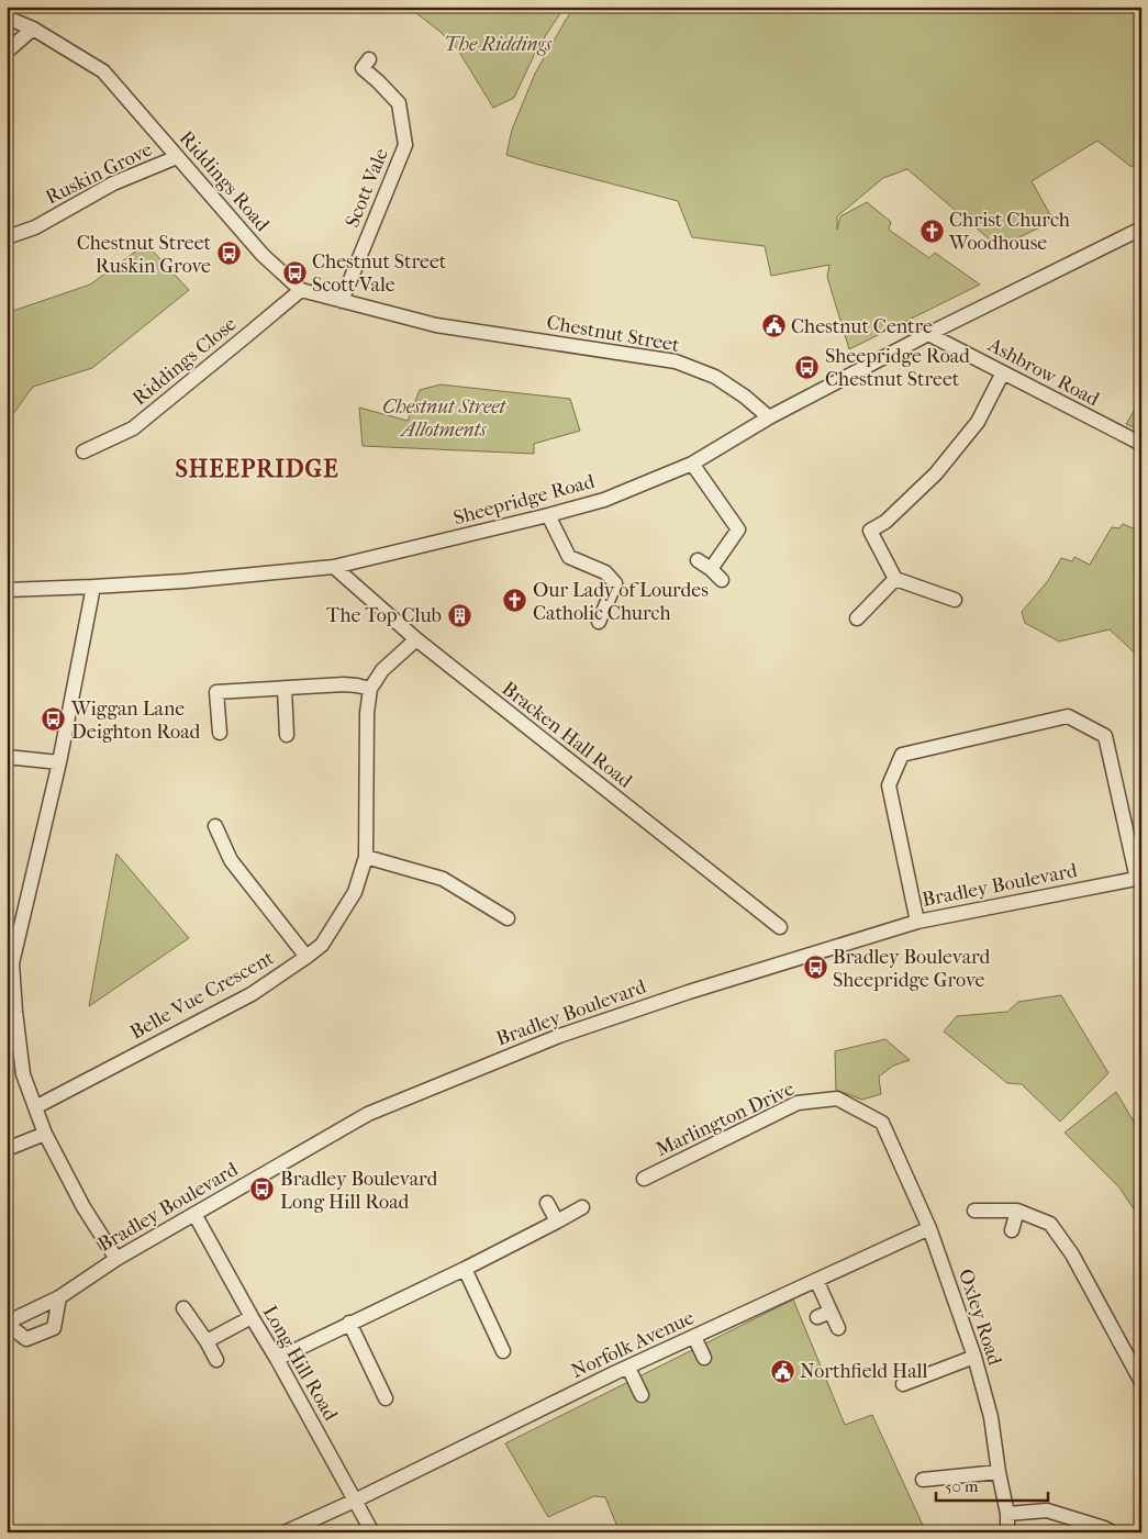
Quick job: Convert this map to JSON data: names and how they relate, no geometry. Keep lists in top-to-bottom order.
{
  "streets": {
    "street": [
      "Ruskin Grove",
      "Riddings Road",
      "Scott Vale",
      "Chestnut Street",
      "Riddings Close",
      "Ashbrow Road",
      "Sheepridge Road",
      "Bracken Hall Road",
      "Bradley Boulevard",
      "Belle Vue Crescent",
      "Marlington Drive",
      "Oxley Road",
      "Norfolk Avenue",
      "Long Hill Road"
    ]
  },
  "crossings": [
    ["Ruskin Grove", "Riddings Road"],
    ["Riddings Road", "Scott Vale"],
    ["Riddings Road", "Chestnut Street"],
    ["Riddings Road", "Riddings Close"],
    ["Chestnut Street", "Sheepridge Road"],
    ["Ashbrow Road", "Sheepridge Road"],
    ["Sheepridge Road", "Bracken Hall Road"],
    ["Bracken Hall Road", "Belle Vue Crescent"],
    ["Bradley Boulevard", "Long Hill Road"],
    ["Marlington Drive", "Oxley Road"],
    ["Oxley Road", "Norfolk Avenue"],
    ["Norfolk Avenue", "Long Hill Road"]
  ],
  "districts": ["SHEEPRIDGE"],
  "parks": ["The Riddings", "Chestnut Street Allotments"],
  "places": {
    "church": ["Christ Church Woodhouse", "Our Lady of Lourdes Catholic Church"],
    "bus stop": [
      "Chestnut Street Ruskin Grove",
      "Chestnut Street Scott Vale",
      "Sheepridge Road Chestnut Street",
      "Wiggan Lane Deighton Road",
      "Bradley Boulevard Sheepridge Grove",
      "Bradley Boulevard Long Hill Road"
    ],
    "public building": ["Chestnut Centre", "Northfield Hall"],
    "building": ["The Top Club"]
  },
  "scale_bar": "50 m"
}
